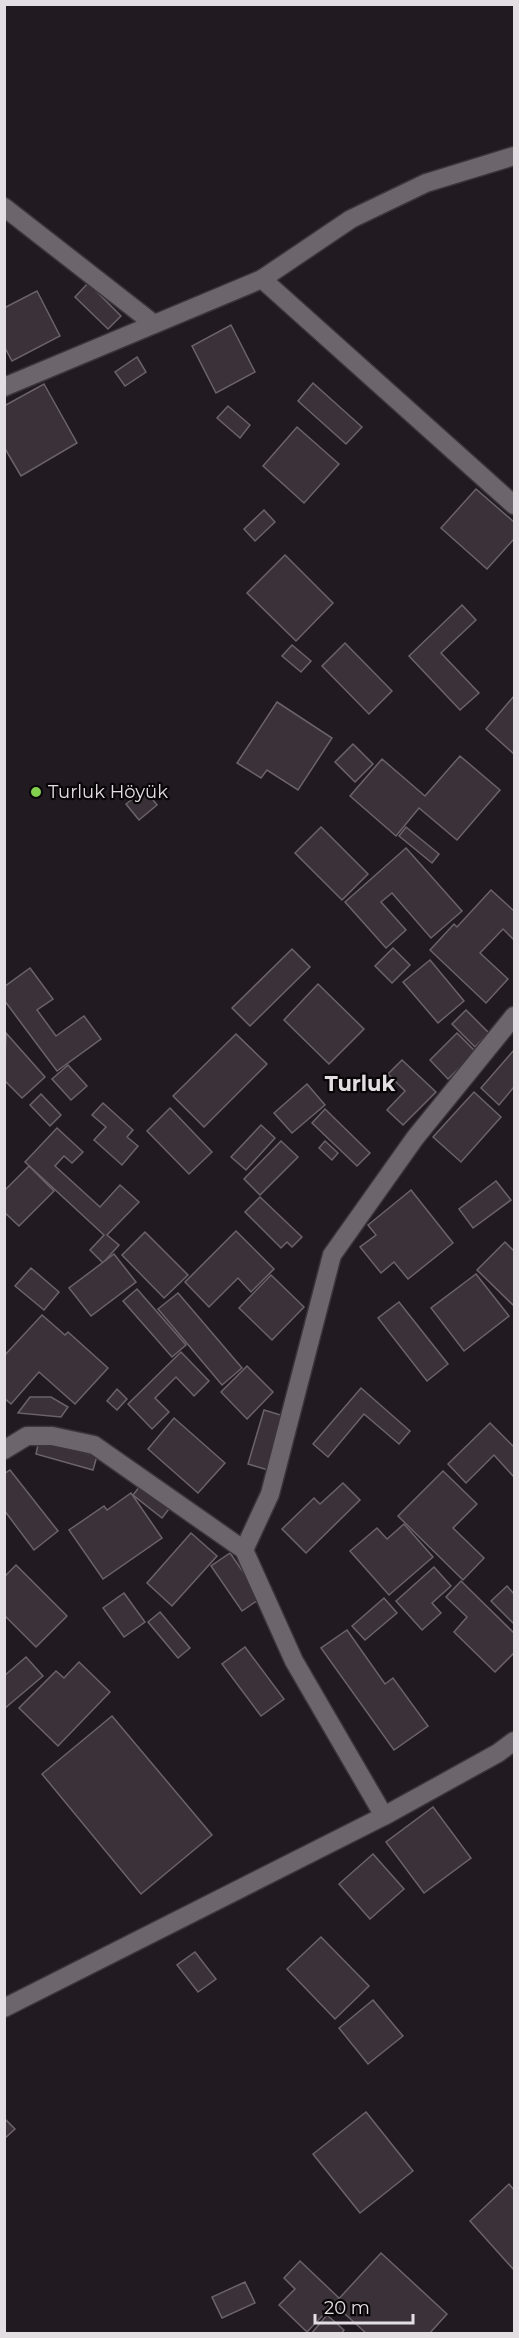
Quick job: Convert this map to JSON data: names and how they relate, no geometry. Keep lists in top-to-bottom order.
{
  "districts": ["Turluk"],
  "places": ["Turluk Höyük"],
  "scale_bar": "20 m"
}
